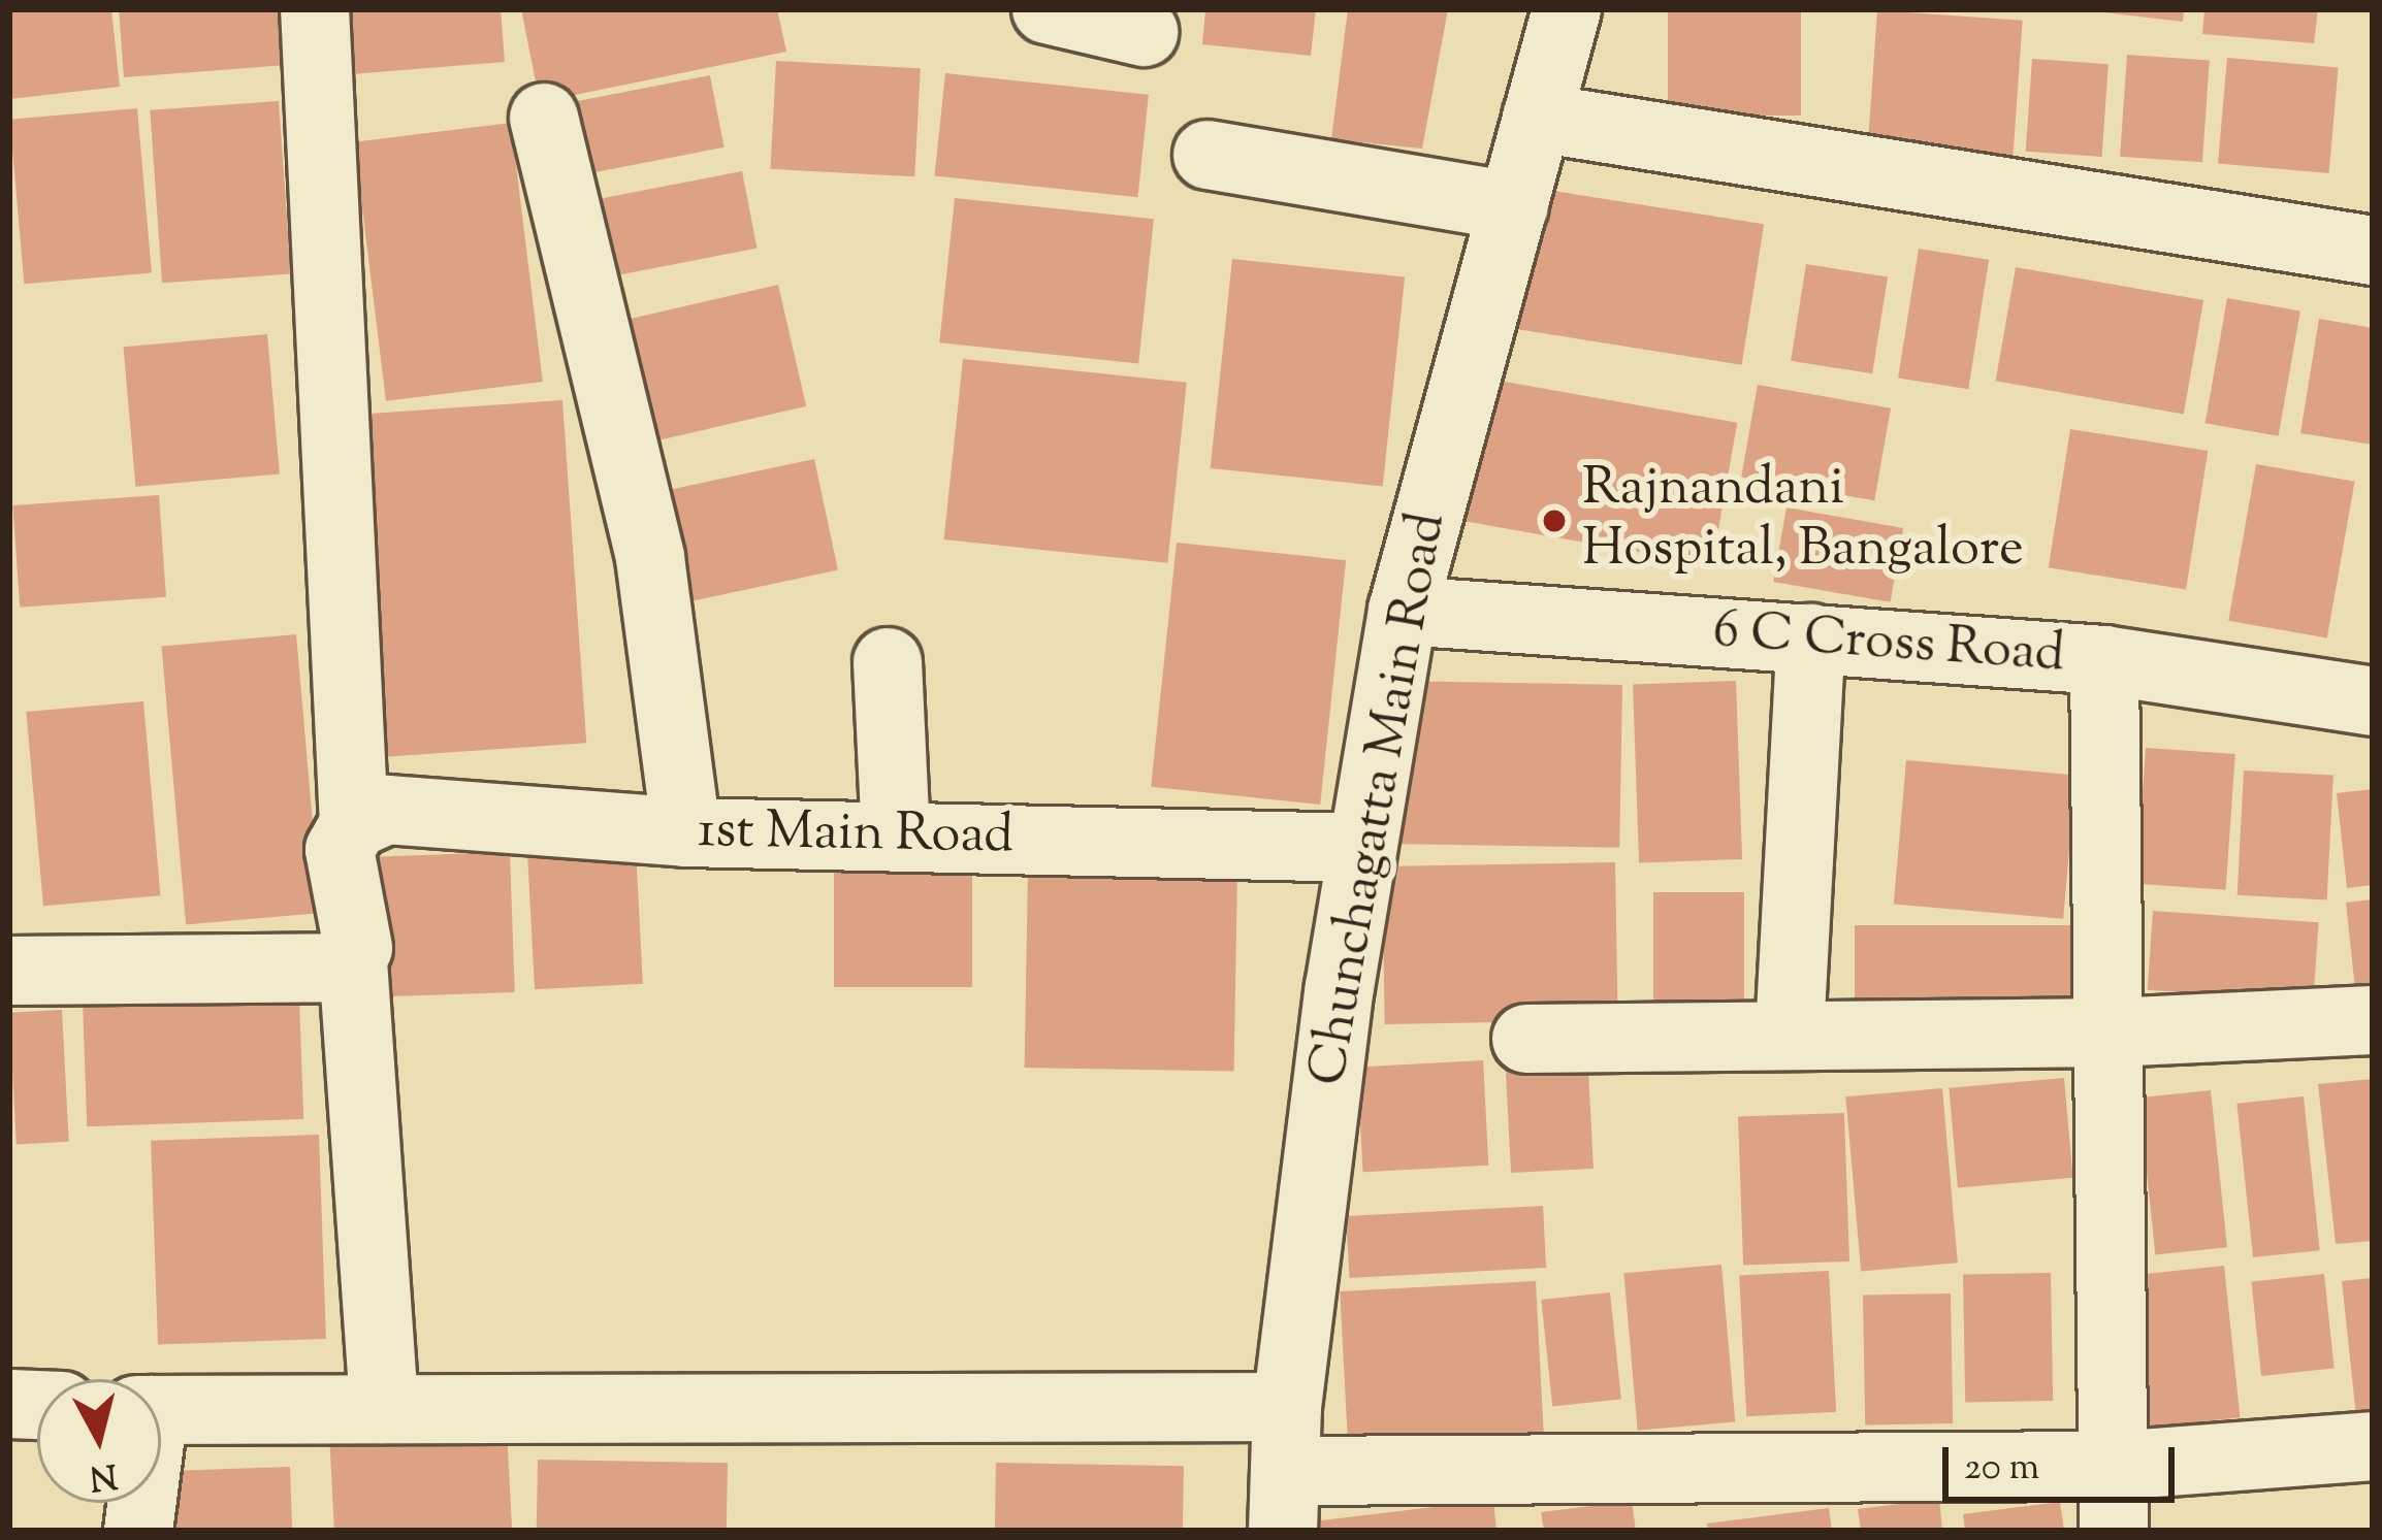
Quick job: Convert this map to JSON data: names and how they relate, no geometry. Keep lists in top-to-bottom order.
{
  "streets": {
    "street": ["6 C Cross Road", "Chunchagatta Main Road", "1st Main Road"]
  },
  "crossings": [
    ["6 C Cross Road", "Chunchagatta Main Road"],
    ["Chunchagatta Main Road", "1st Main Road"]
  ],
  "places": ["Rajnandani Hospital, Bangalore"],
  "scale_bar": "20 m",
  "north": "bottom"
}
